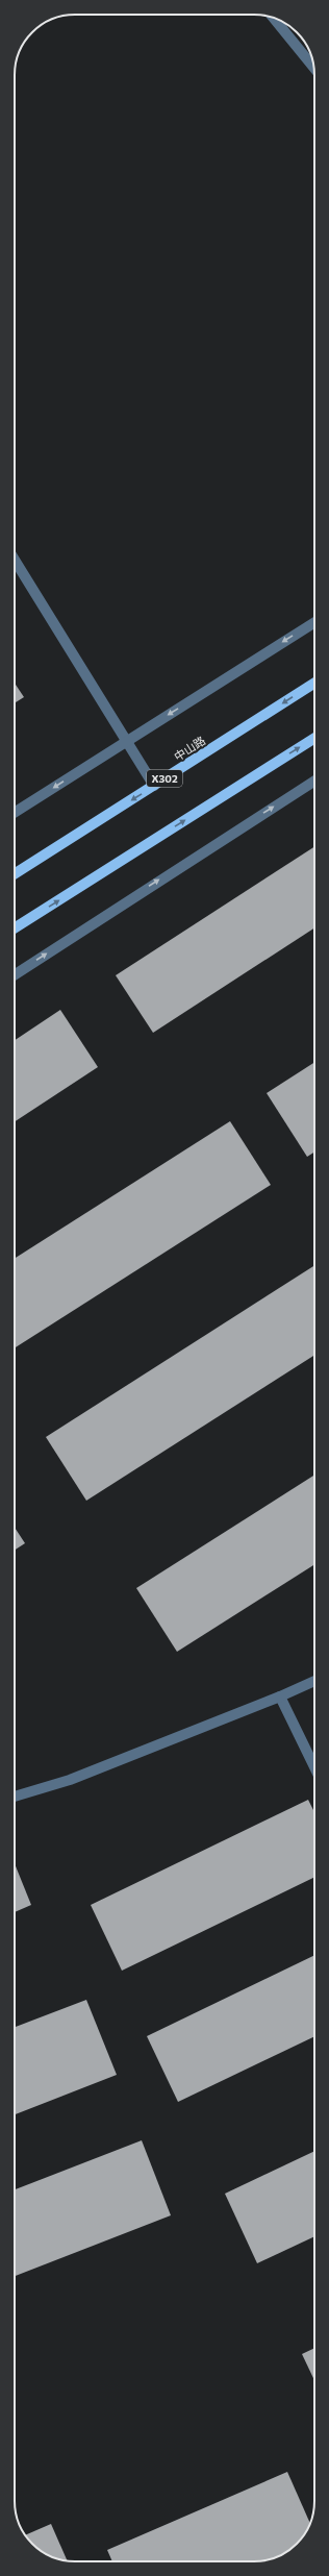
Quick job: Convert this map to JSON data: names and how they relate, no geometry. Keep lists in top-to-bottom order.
{
  "streets": {
    "main road": ["中山路", "X302"]
  }
}
